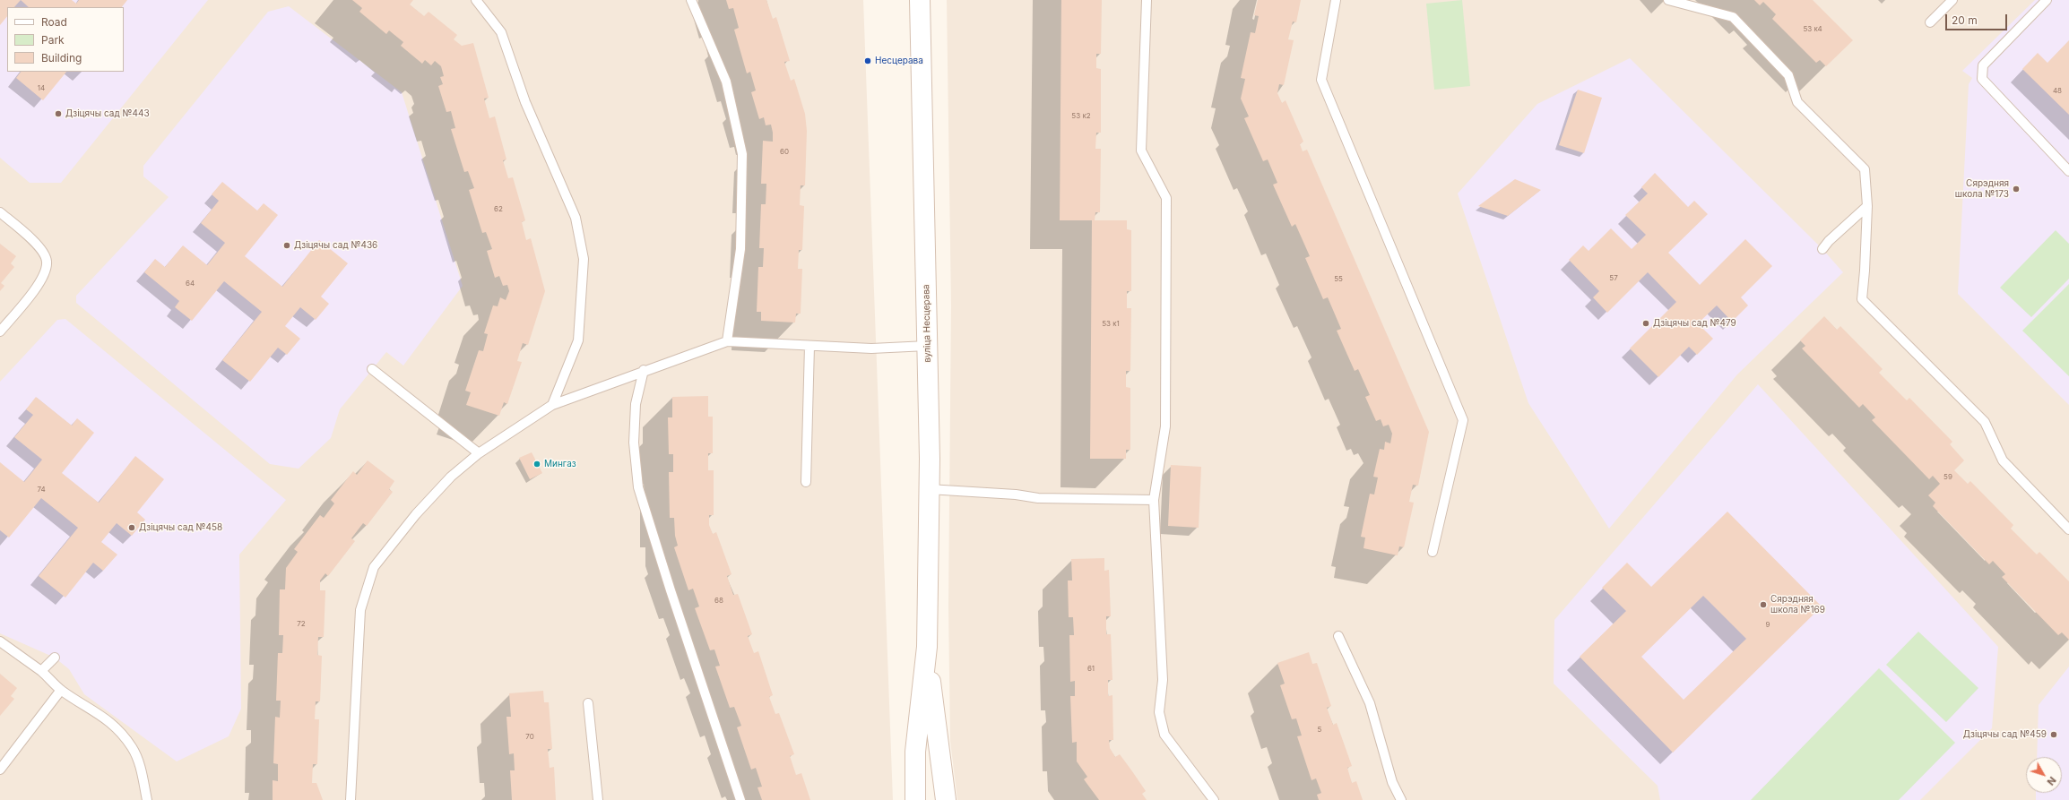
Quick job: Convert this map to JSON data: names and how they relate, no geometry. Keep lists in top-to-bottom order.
{
  "streets": {
    "main road": ["вуліца Несцерава"]
  },
  "places": [
    "Несцерава",
    "Дзіцячы сад №443",
    "Сярэдняя школа №173",
    "Дзіцячы сад №436",
    "Дзіцячы сад №479",
    "Мингаз",
    "Дзіцячы сад №458",
    "Сярэдняя школа №169",
    "Дзіцячы сад №459"
  ],
  "house_numbers": [
    "53 к4",
    "14",
    "48",
    "53 к2",
    "60",
    "62",
    "57",
    "55",
    "64",
    "53 к1",
    "59",
    "74",
    "68",
    "72",
    "9",
    "61",
    "5",
    "70"
  ],
  "legend": ["Road", "Park", "Building"],
  "scale_bar": "20 m",
  "north": "bottom right"
}
